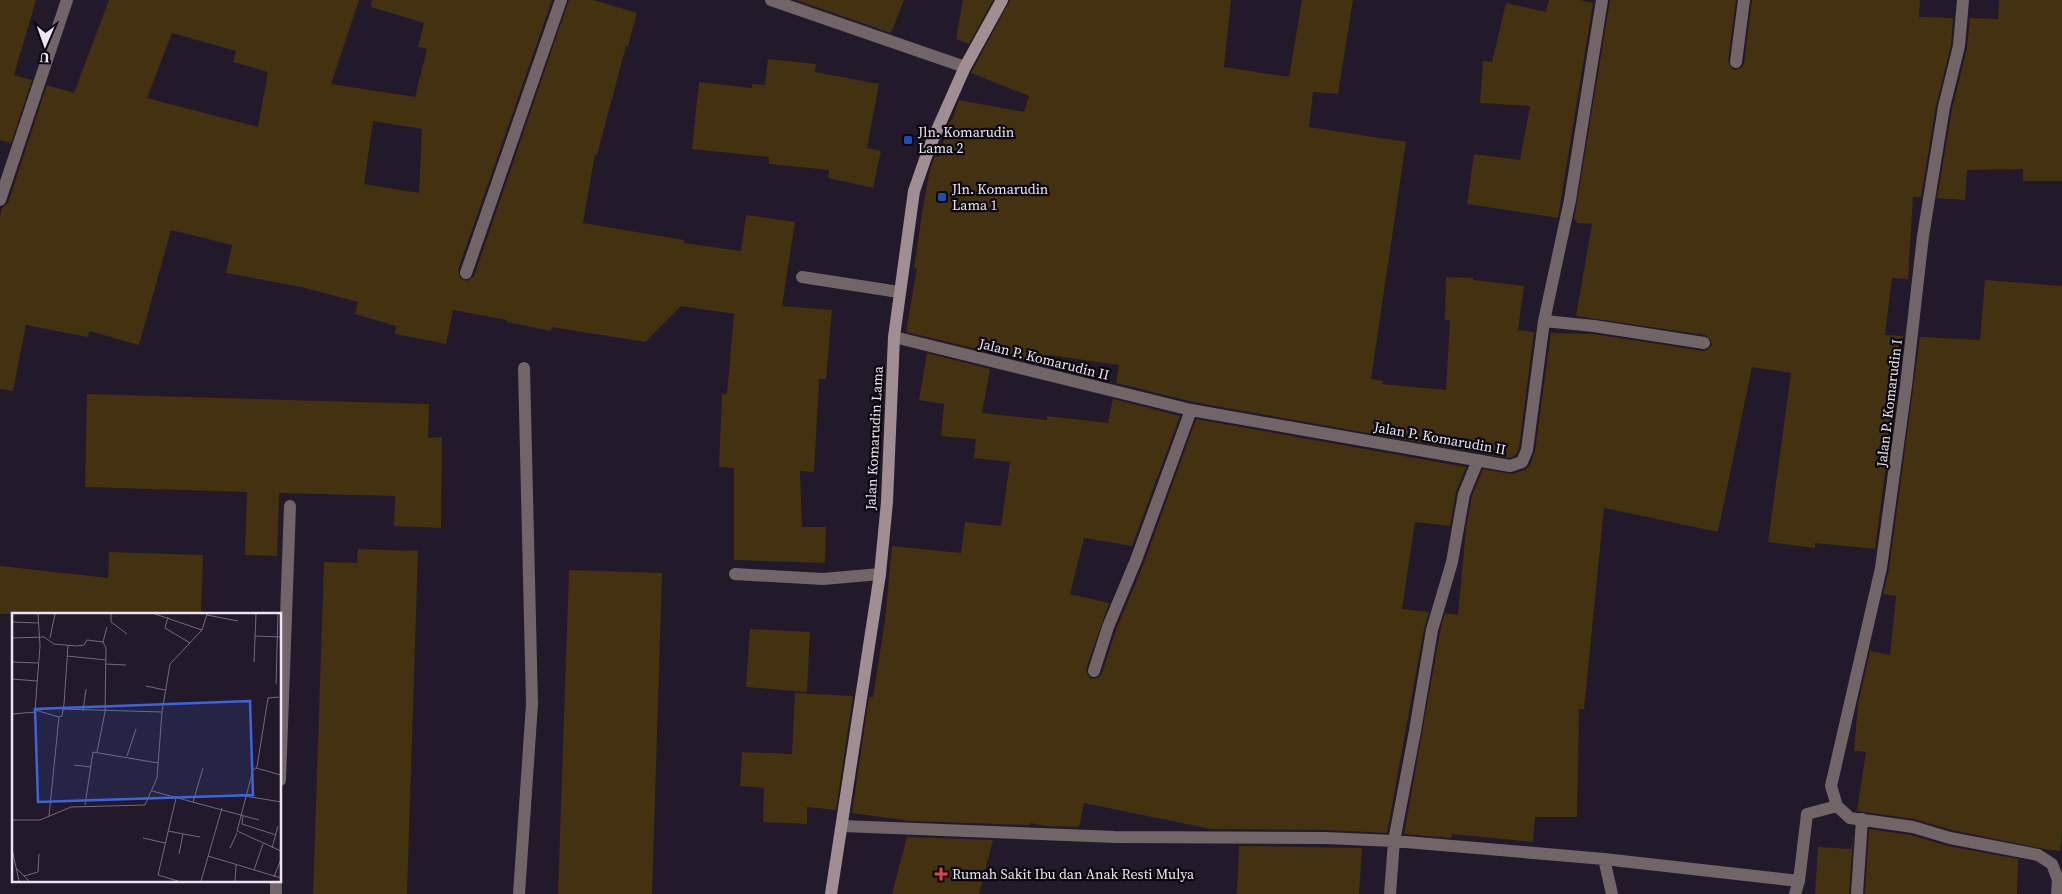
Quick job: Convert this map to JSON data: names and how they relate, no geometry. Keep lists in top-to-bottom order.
{
  "streets": {
    "street": ["Jalan P. Komarudin II", "Jalan P. Komarudin I", "Jalan Komarudin Lama"]
  },
  "crossings": [
    ["Jalan P. Komarudin II", "Jalan Komarudin Lama"]
  ],
  "places": {
    "transit": ["Jln. Komarudin Lama 2", "Jln. Komarudin Lama 1"],
    "health": ["Rumah Sakit Ibu dan Anak Resti Mulya"]
  },
  "north": "bottom"
}
